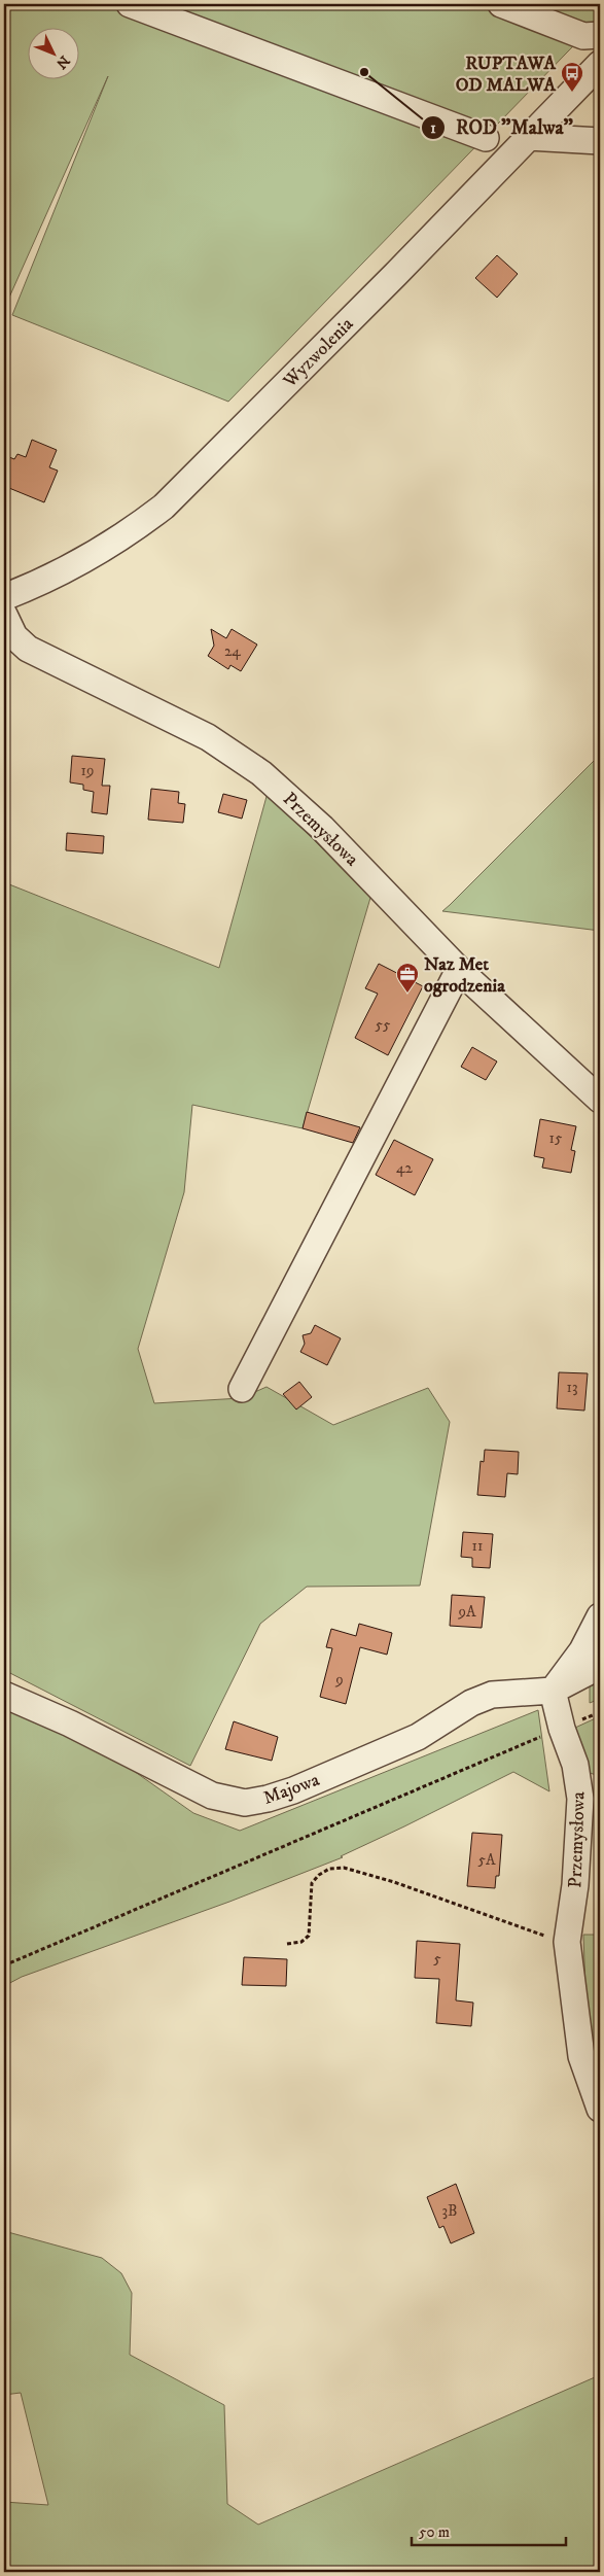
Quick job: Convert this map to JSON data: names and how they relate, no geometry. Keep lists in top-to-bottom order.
{
  "streets": {
    "street": ["Wyzwolenia", "Przemysłowa", "Majowa"]
  },
  "crossings": [
    ["Przemysłowa", "Majowa"]
  ],
  "places": {
    "other": ["ROD \"Malwa\""],
    "bus stop": ["RUPTAWA OD MALWA"],
    "office": ["Naz Met ogrodzenia"]
  },
  "house_numbers": [
    "24",
    "19",
    "55",
    "15",
    "42",
    "13",
    "11",
    "9A",
    "9",
    "5A",
    "5",
    "3B"
  ],
  "scale_bar": "50 m",
  "north": "bottom right"
}
